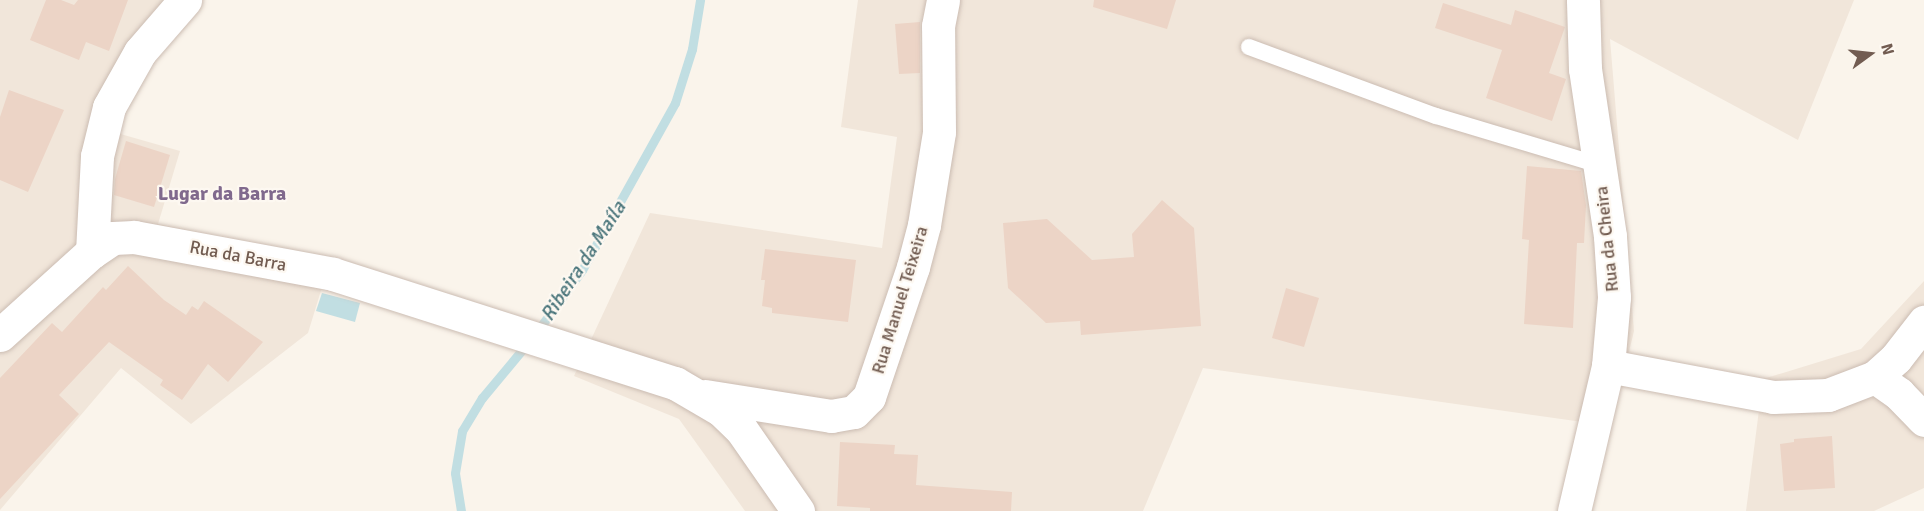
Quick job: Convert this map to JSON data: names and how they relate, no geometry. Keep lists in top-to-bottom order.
{
  "streets": {
    "street": ["Rua da Cheira", "Rua da Barra", "Rua Manuel Teixeira"]
  },
  "crossings": [
    ["Rua da Barra", "Rua Manuel Teixeira"]
  ],
  "districts": ["Lugar da Barra"],
  "water": ["Ribeira da Maíla"],
  "north": "right"
}
